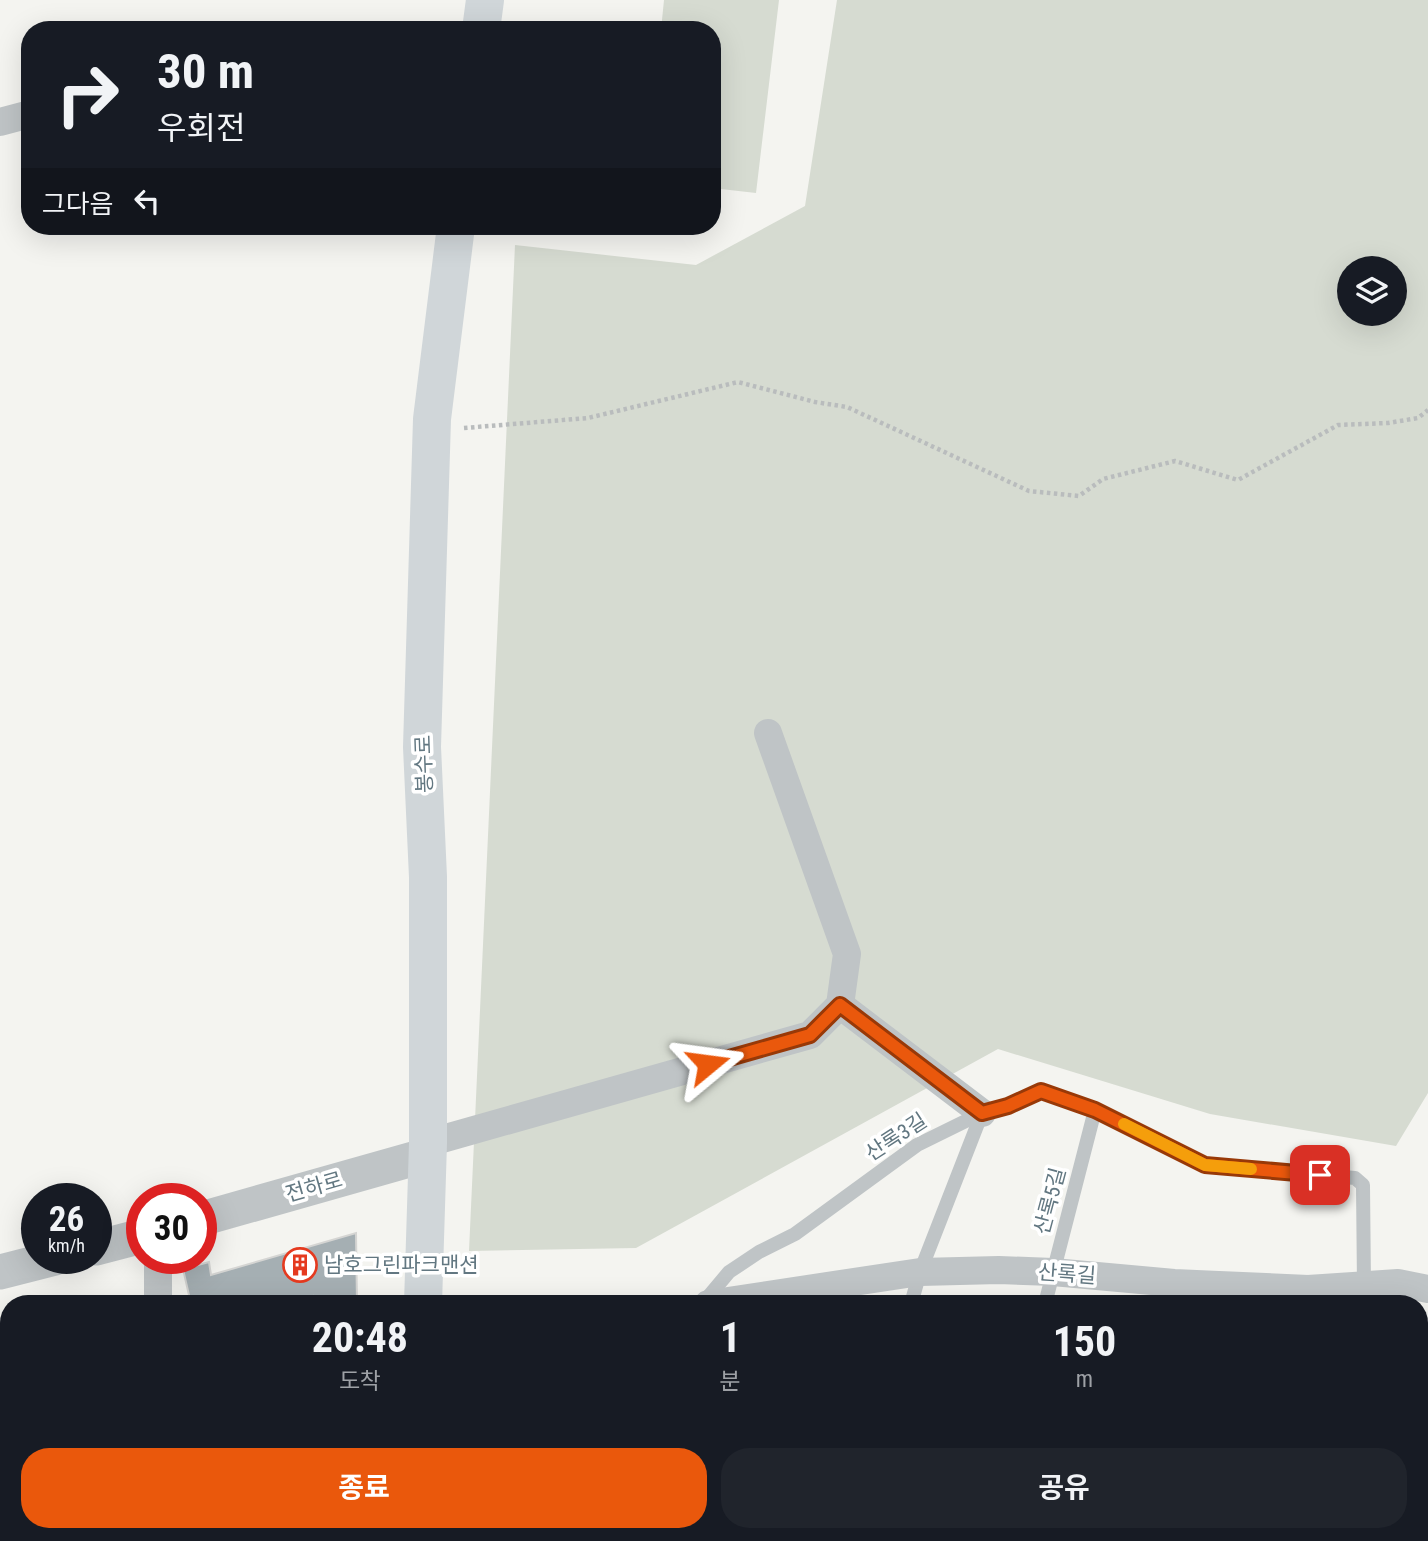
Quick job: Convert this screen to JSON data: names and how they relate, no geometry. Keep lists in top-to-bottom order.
{
  "streets": {
    "main road": ["봉수로"],
    "street": ["전하로", "산록길"],
    "lane": ["산록3길", "산록5길"]
  },
  "crossings": [
    ["봉수로", "전하로"],
    ["산록3길", "산록5길"],
    ["산록3길", "산록길"],
    ["산록5길", "산록길"]
  ],
  "places": {
    "building": ["남호그린파크맨션"]
  },
  "page": {
    "turn": ["30 m", "우회전"],
    "then": "그다음",
    "speed": "26 km/h",
    "limit": "30",
    "eta": [
      "20:48",
      "도착",
      "1",
      "분",
      "150",
      "m"
    ],
    "buttons": ["종료", "공유"]
  }
}
